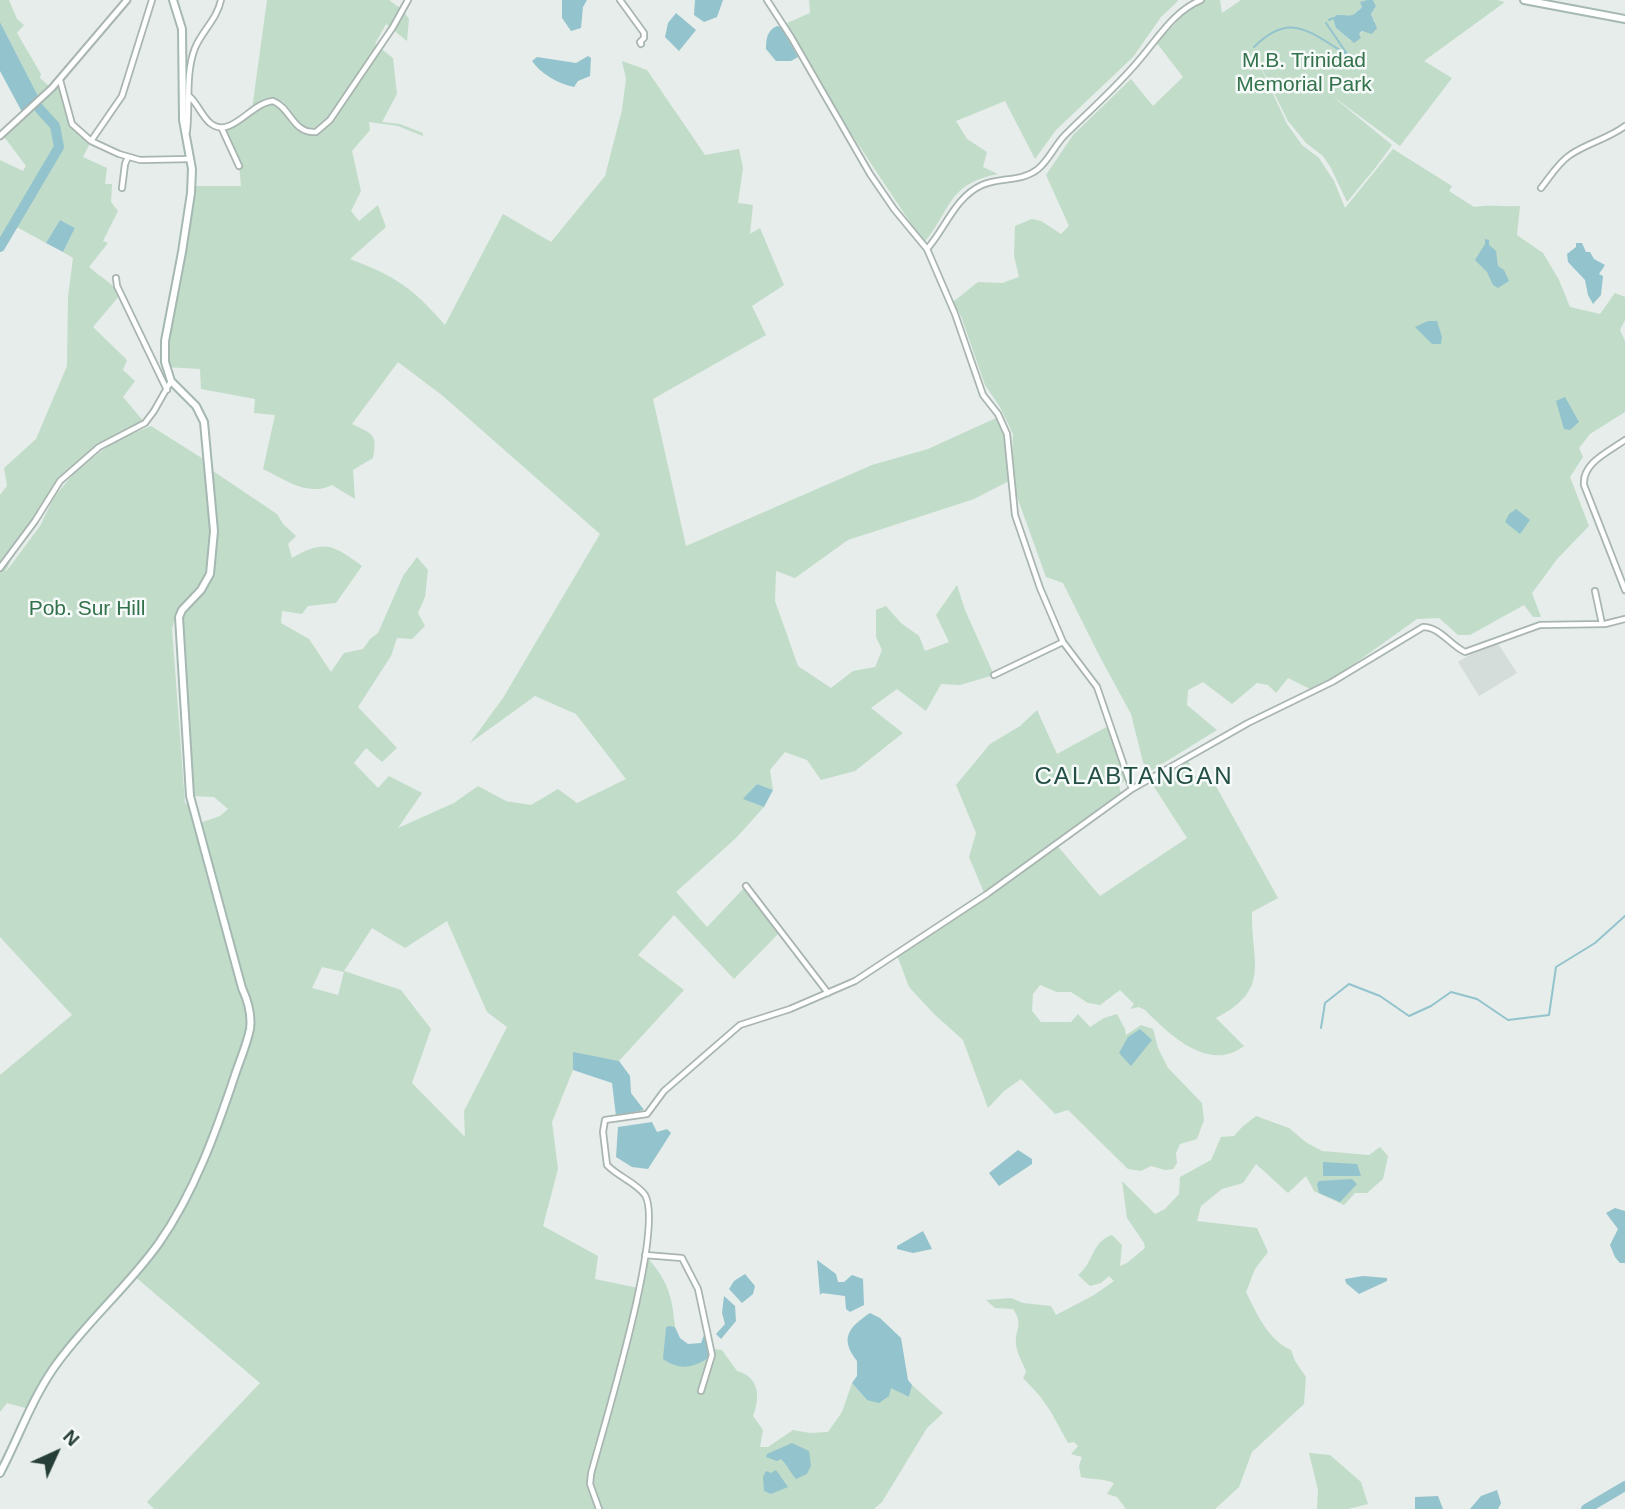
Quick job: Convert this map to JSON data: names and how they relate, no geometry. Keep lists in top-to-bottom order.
{
  "districts": ["CALABTANGAN"],
  "parks": ["M.B. Trinidad Memorial Park", "Pob. Sur Hill"],
  "north": "top right"
}
